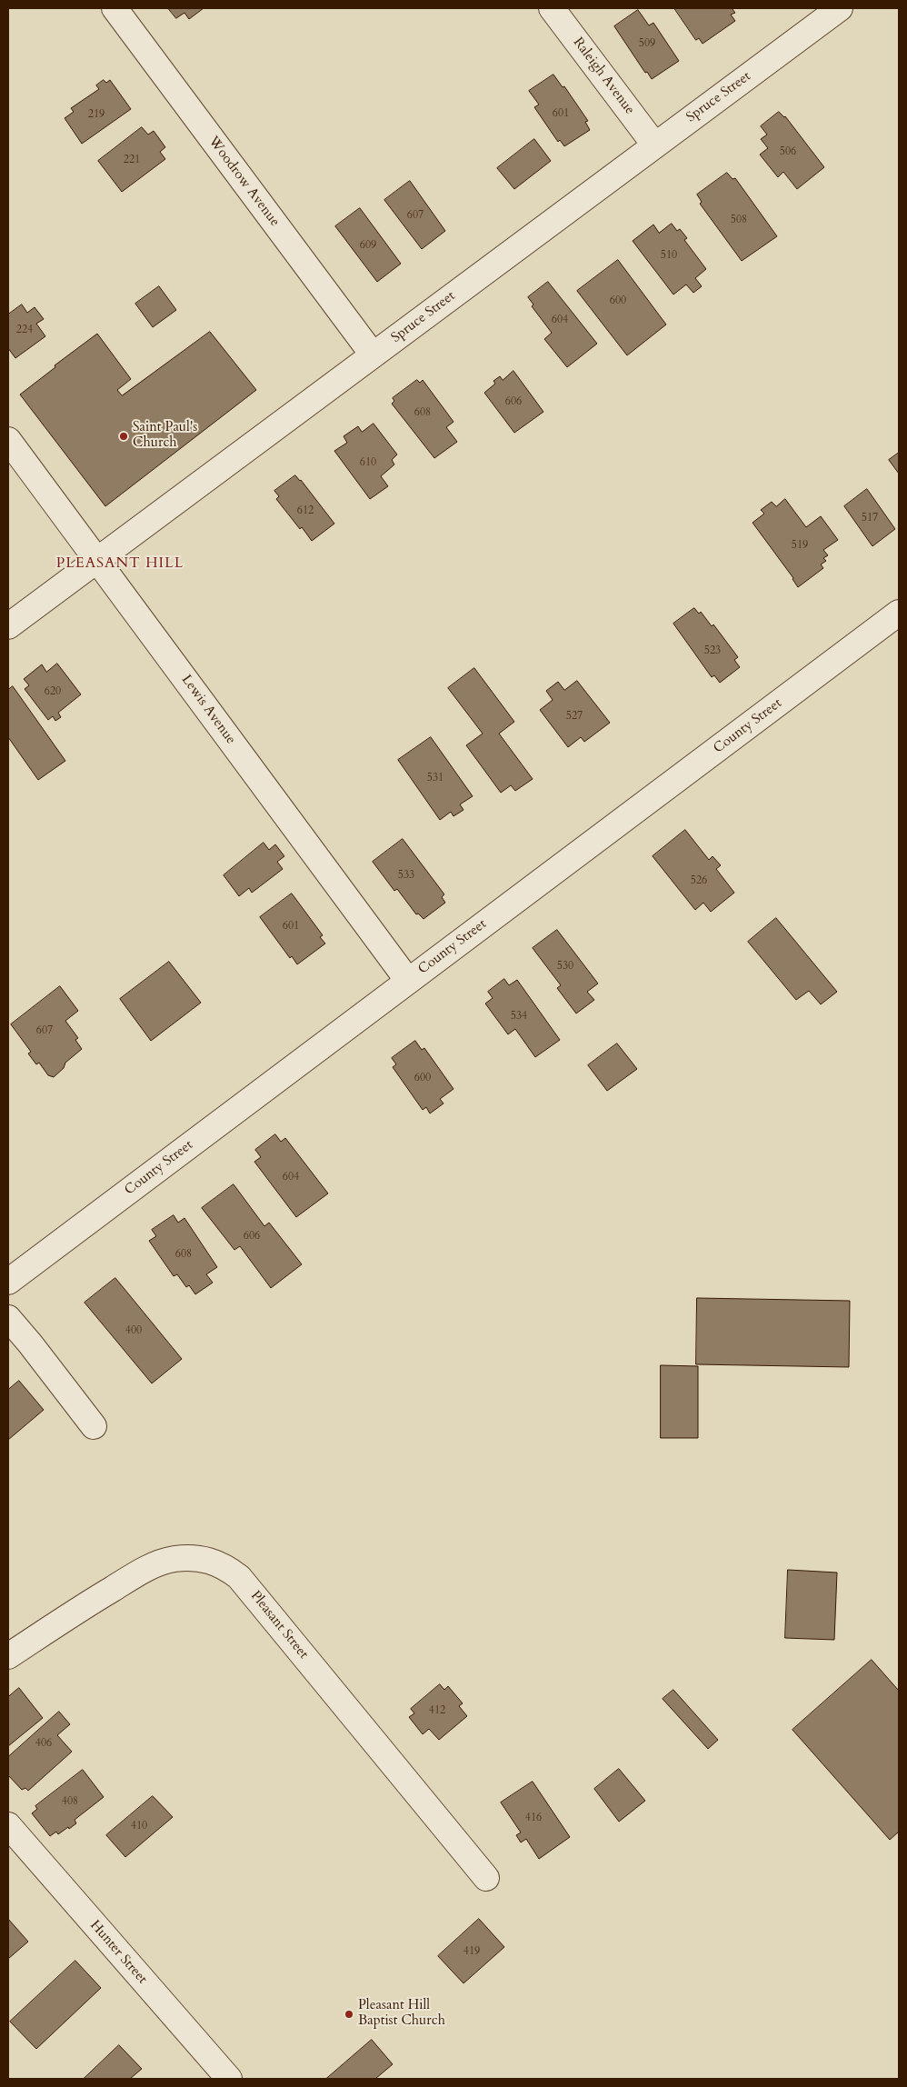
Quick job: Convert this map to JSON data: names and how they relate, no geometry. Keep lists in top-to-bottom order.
{
  "streets": {
    "street": [
      "Raleigh Avenue",
      "Spruce Street",
      "Woodrow Avenue",
      "Lewis Avenue",
      "County Street",
      "Pleasant Street",
      "Hunter Street"
    ]
  },
  "crossings": [
    ["Raleigh Avenue", "Spruce Street"],
    ["Spruce Street", "Woodrow Avenue"],
    ["Spruce Street", "Lewis Avenue"],
    ["Lewis Avenue", "County Street"]
  ],
  "districts": ["PLEASANT HILL"],
  "places": ["Saint Paul's Church", "Pleasant Hill Baptist Church"],
  "house_numbers": [
    "509",
    "601",
    "219",
    "506",
    "221",
    "607",
    "508",
    "609",
    "510",
    "600",
    "604",
    "224",
    "606",
    "608",
    "610",
    "612",
    "517",
    "519",
    "523",
    "620",
    "527",
    "531",
    "533",
    "526",
    "601",
    "530",
    "534",
    "607",
    "600",
    "604",
    "606",
    "608",
    "400",
    "412",
    "406",
    "408",
    "416",
    "410",
    "419"
  ]
}
